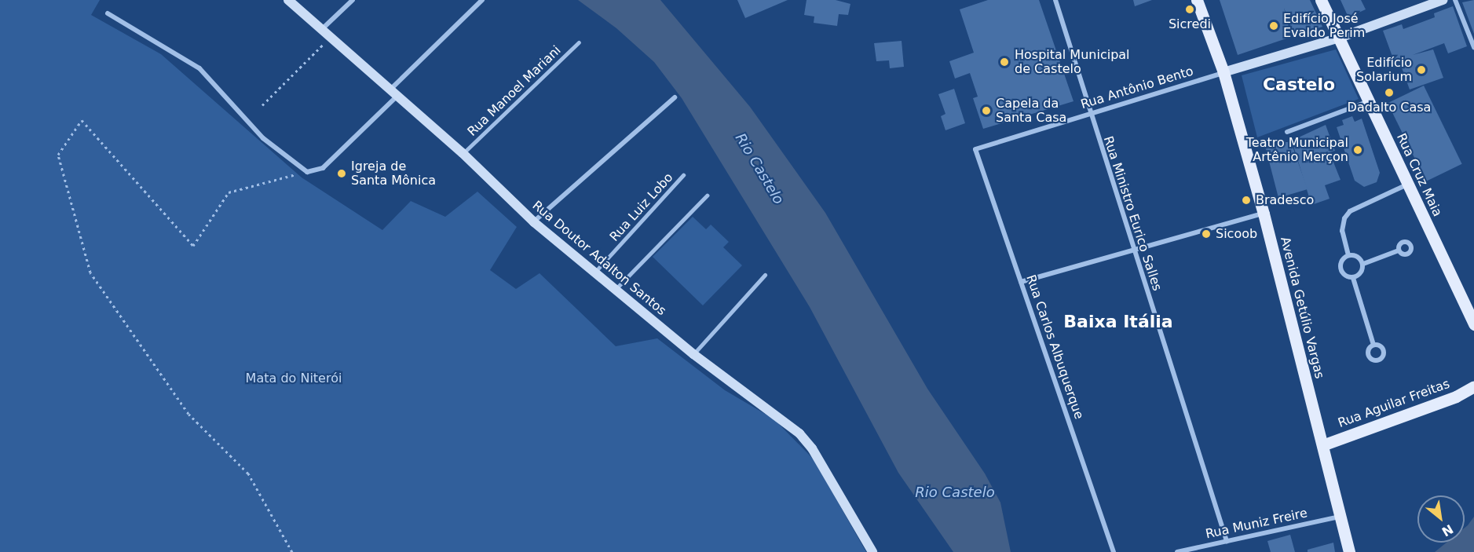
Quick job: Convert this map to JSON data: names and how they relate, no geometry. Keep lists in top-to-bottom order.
{
  "streets": {
    "main road": [
      "Rua Cruz Maia",
      "Rua Doutor Adalton Santos",
      "Avenida Getúlio Vargas",
      "Rua Aguilar Freitas"
    ],
    "street": [
      "Rua Antônio Bento",
      "Rua Ministro Eurico Salles",
      "Rua Carlos Albuquerque",
      "Rua Muniz Freire"
    ],
    "lane": ["Rua Manoel Mariani", "Rua Luiz Lobo"]
  },
  "crossings": [
    ["Rua Antônio Bento", "Rua Ministro Eurico Salles"],
    ["Rua Antônio Bento", "Avenida Getúlio Vargas"],
    ["Rua Antônio Bento", "Rua Carlos Albuquerque"],
    ["Rua Manoel Mariani", "Rua Doutor Adalton Santos"],
    ["Rua Luiz Lobo", "Rua Doutor Adalton Santos"],
    ["Rua Ministro Eurico Salles", "Rua Muniz Freire"],
    ["Avenida Getúlio Vargas", "Rua Aguilar Freitas"],
    ["Avenida Getúlio Vargas", "Rua Muniz Freire"]
  ],
  "districts": ["Castelo", "Baixa Itália"],
  "water": ["Rio Castelo"],
  "parks": ["Mata do Niterói"],
  "places": [
    "Sicredi",
    "Edifício José Evaldo Perim",
    "Hospital Municipal de Castelo",
    "Edifício Solarium",
    "Dadalto Casa",
    "Capela da Santa Casa",
    "Teatro Municipal Artênio Merçon",
    "Igreja de Santa Mônica",
    "Bradesco",
    "Sicoob"
  ],
  "north": "bottom right"
}
